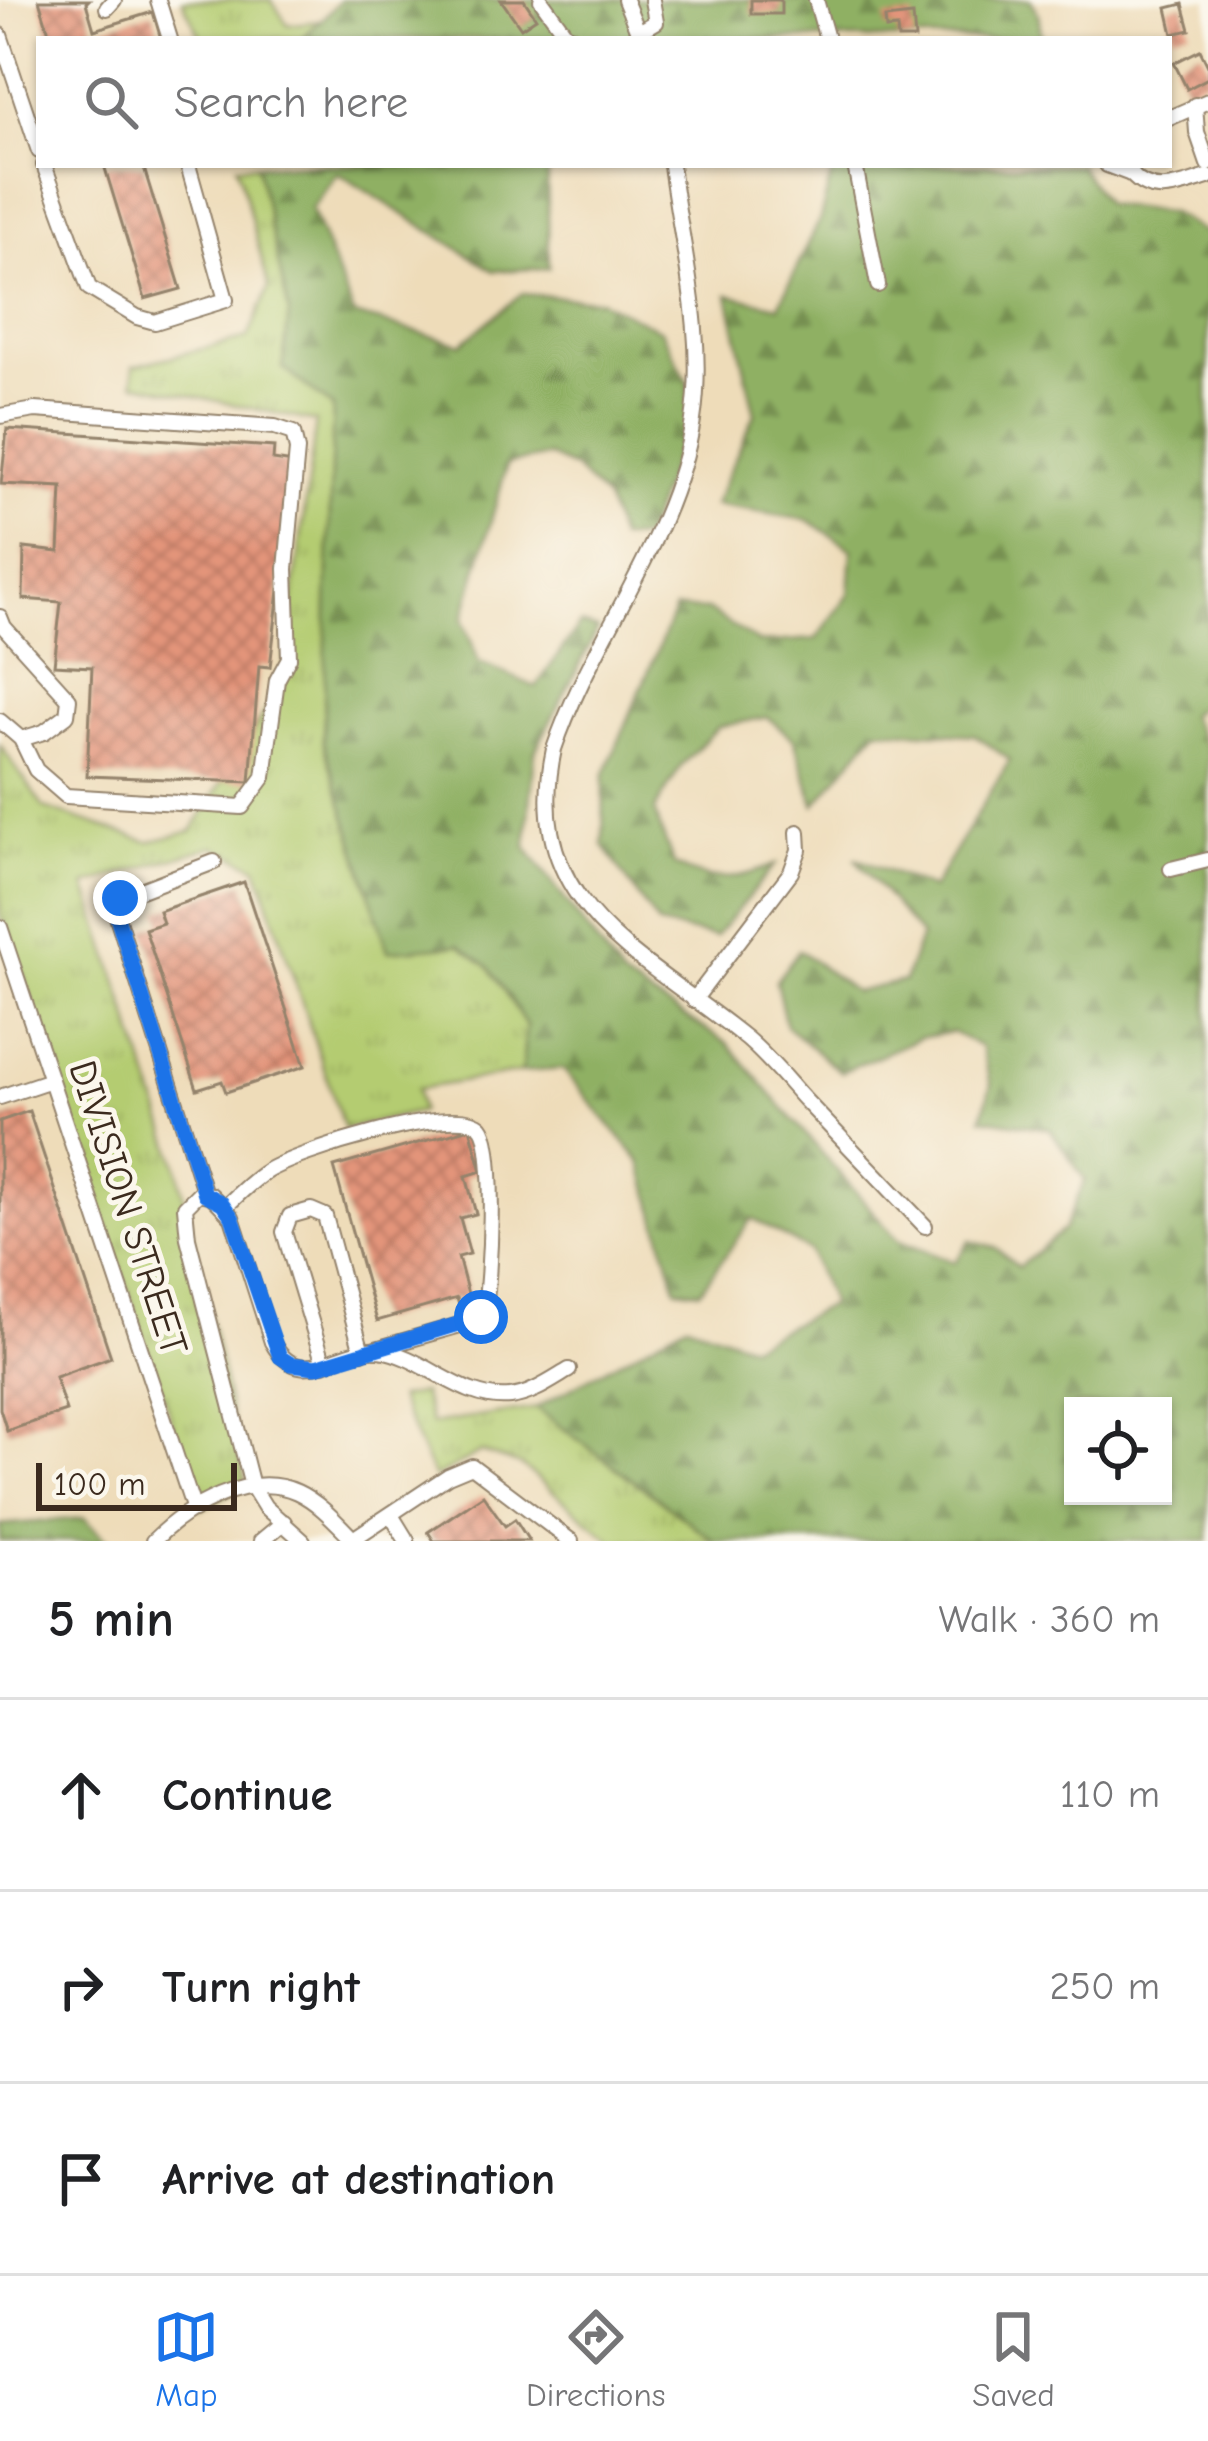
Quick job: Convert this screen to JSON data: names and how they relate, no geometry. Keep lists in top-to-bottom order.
{
  "streets": {
    "street": ["DIVISION STREET"]
  },
  "scale_bar": "100 m",
  "page": {
    "search": "Search here",
    "scale": "100 m",
    "heading": ["5 min", "Walk · 360 m"],
    "list": [
      ["Continue", "110 m"],
      ["Turn right", "250 m"],
      "Arrive at destination"
    ],
    "nav": ["Map", "Directions", "Saved"]
  }
}
